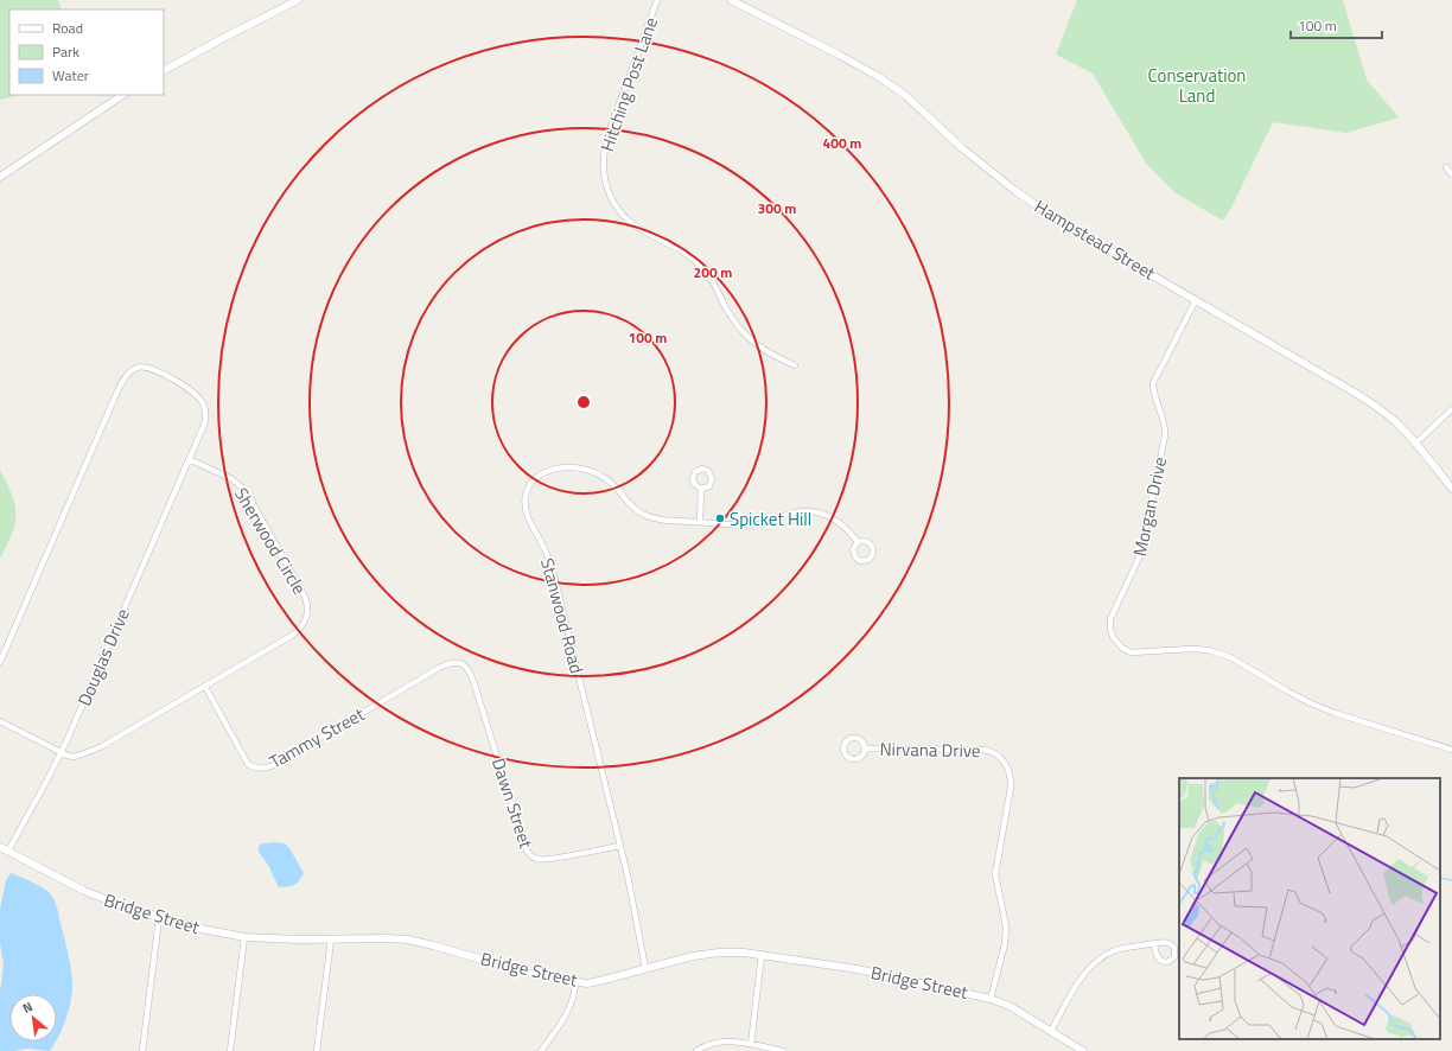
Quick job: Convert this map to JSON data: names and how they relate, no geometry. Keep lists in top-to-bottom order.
{
  "streets": {
    "main road": ["Hampstead Street", "Bridge Street"],
    "street": [
      "Hitching Post Lane",
      "Morgan Drive",
      "Sherwood Circle",
      "Stanwood Road",
      "Douglas Drive",
      "Tammy Street",
      "Nirvana Drive",
      "Dawn Street"
    ]
  },
  "crossings": [
    ["Hampstead Street", "Morgan Drive"],
    ["Sherwood Circle", "Douglas Drive"],
    ["Sherwood Circle", "Tammy Street"],
    ["Stanwood Road", "Dawn Street"],
    ["Stanwood Road", "Bridge Street"],
    ["Douglas Drive", "Bridge Street"],
    ["Tammy Street", "Dawn Street"],
    ["Nirvana Drive", "Bridge Street"]
  ],
  "parks": ["Conservation Land"],
  "places": ["Spicket Hill"],
  "legend": ["Road", "Park", "Water"],
  "scale_bar": "100 m",
  "north": "top left",
  "rings": [
    "400 m",
    "300 m",
    "200 m",
    "100 m"
  ]
}
